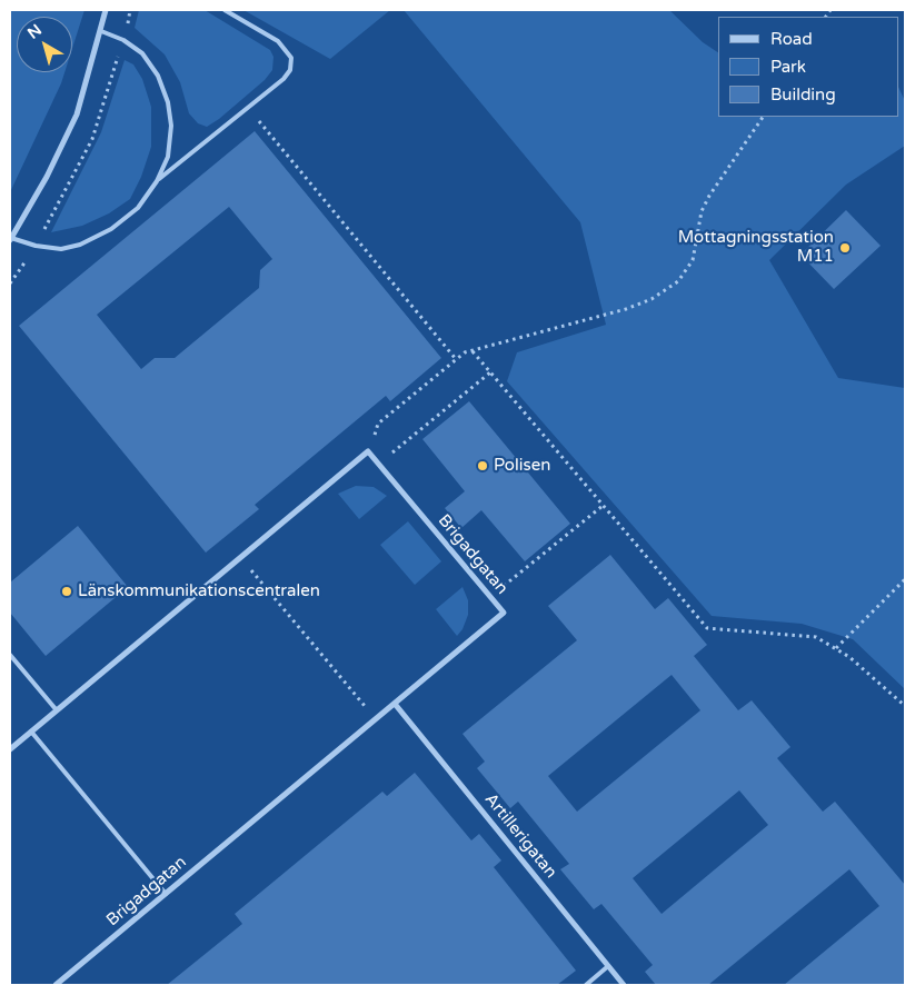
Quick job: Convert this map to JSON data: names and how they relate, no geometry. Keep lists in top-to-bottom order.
{
  "streets": {
    "street": ["Brigadgatan", "Artillerigatan"]
  },
  "crossings": [
    ["Brigadgatan", "Artillerigatan"]
  ],
  "places": ["Mottagningsstation M11", "Polisen", "Länskommunikationscentralen"],
  "legend": ["Road", "Park", "Building"],
  "north": "top left"
}
